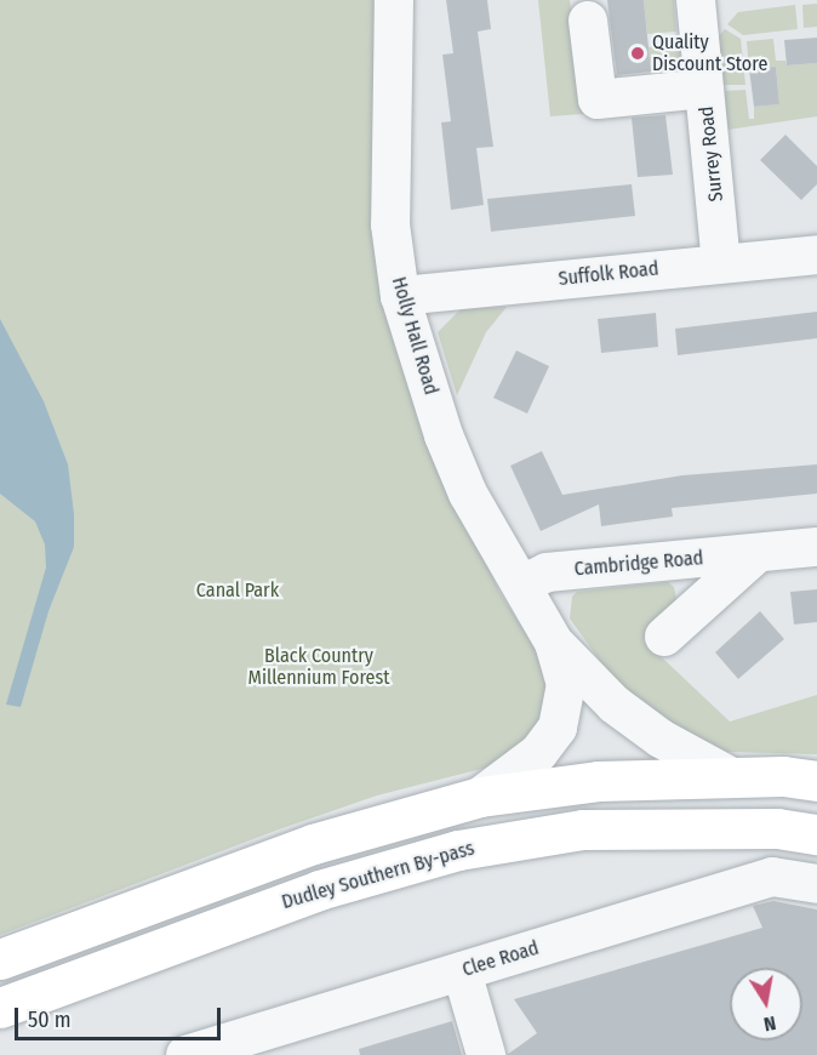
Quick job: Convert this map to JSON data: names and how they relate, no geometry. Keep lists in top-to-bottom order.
{
  "streets": {
    "highway": ["Dudley Southern By-pass"],
    "street": [
      "Surrey Road",
      "Suffolk Road",
      "Holly Hall Road",
      "Cambridge Road",
      "Clee Road"
    ]
  },
  "crossings": [
    ["Surrey Road", "Suffolk Road"],
    ["Suffolk Road", "Holly Hall Road"],
    ["Holly Hall Road", "Cambridge Road"]
  ],
  "parks": ["Canal Park", "Black Country Millennium Forest"],
  "places": ["Quality Discount Store"],
  "scale_bar": "50 m",
  "north": "bottom"
}
